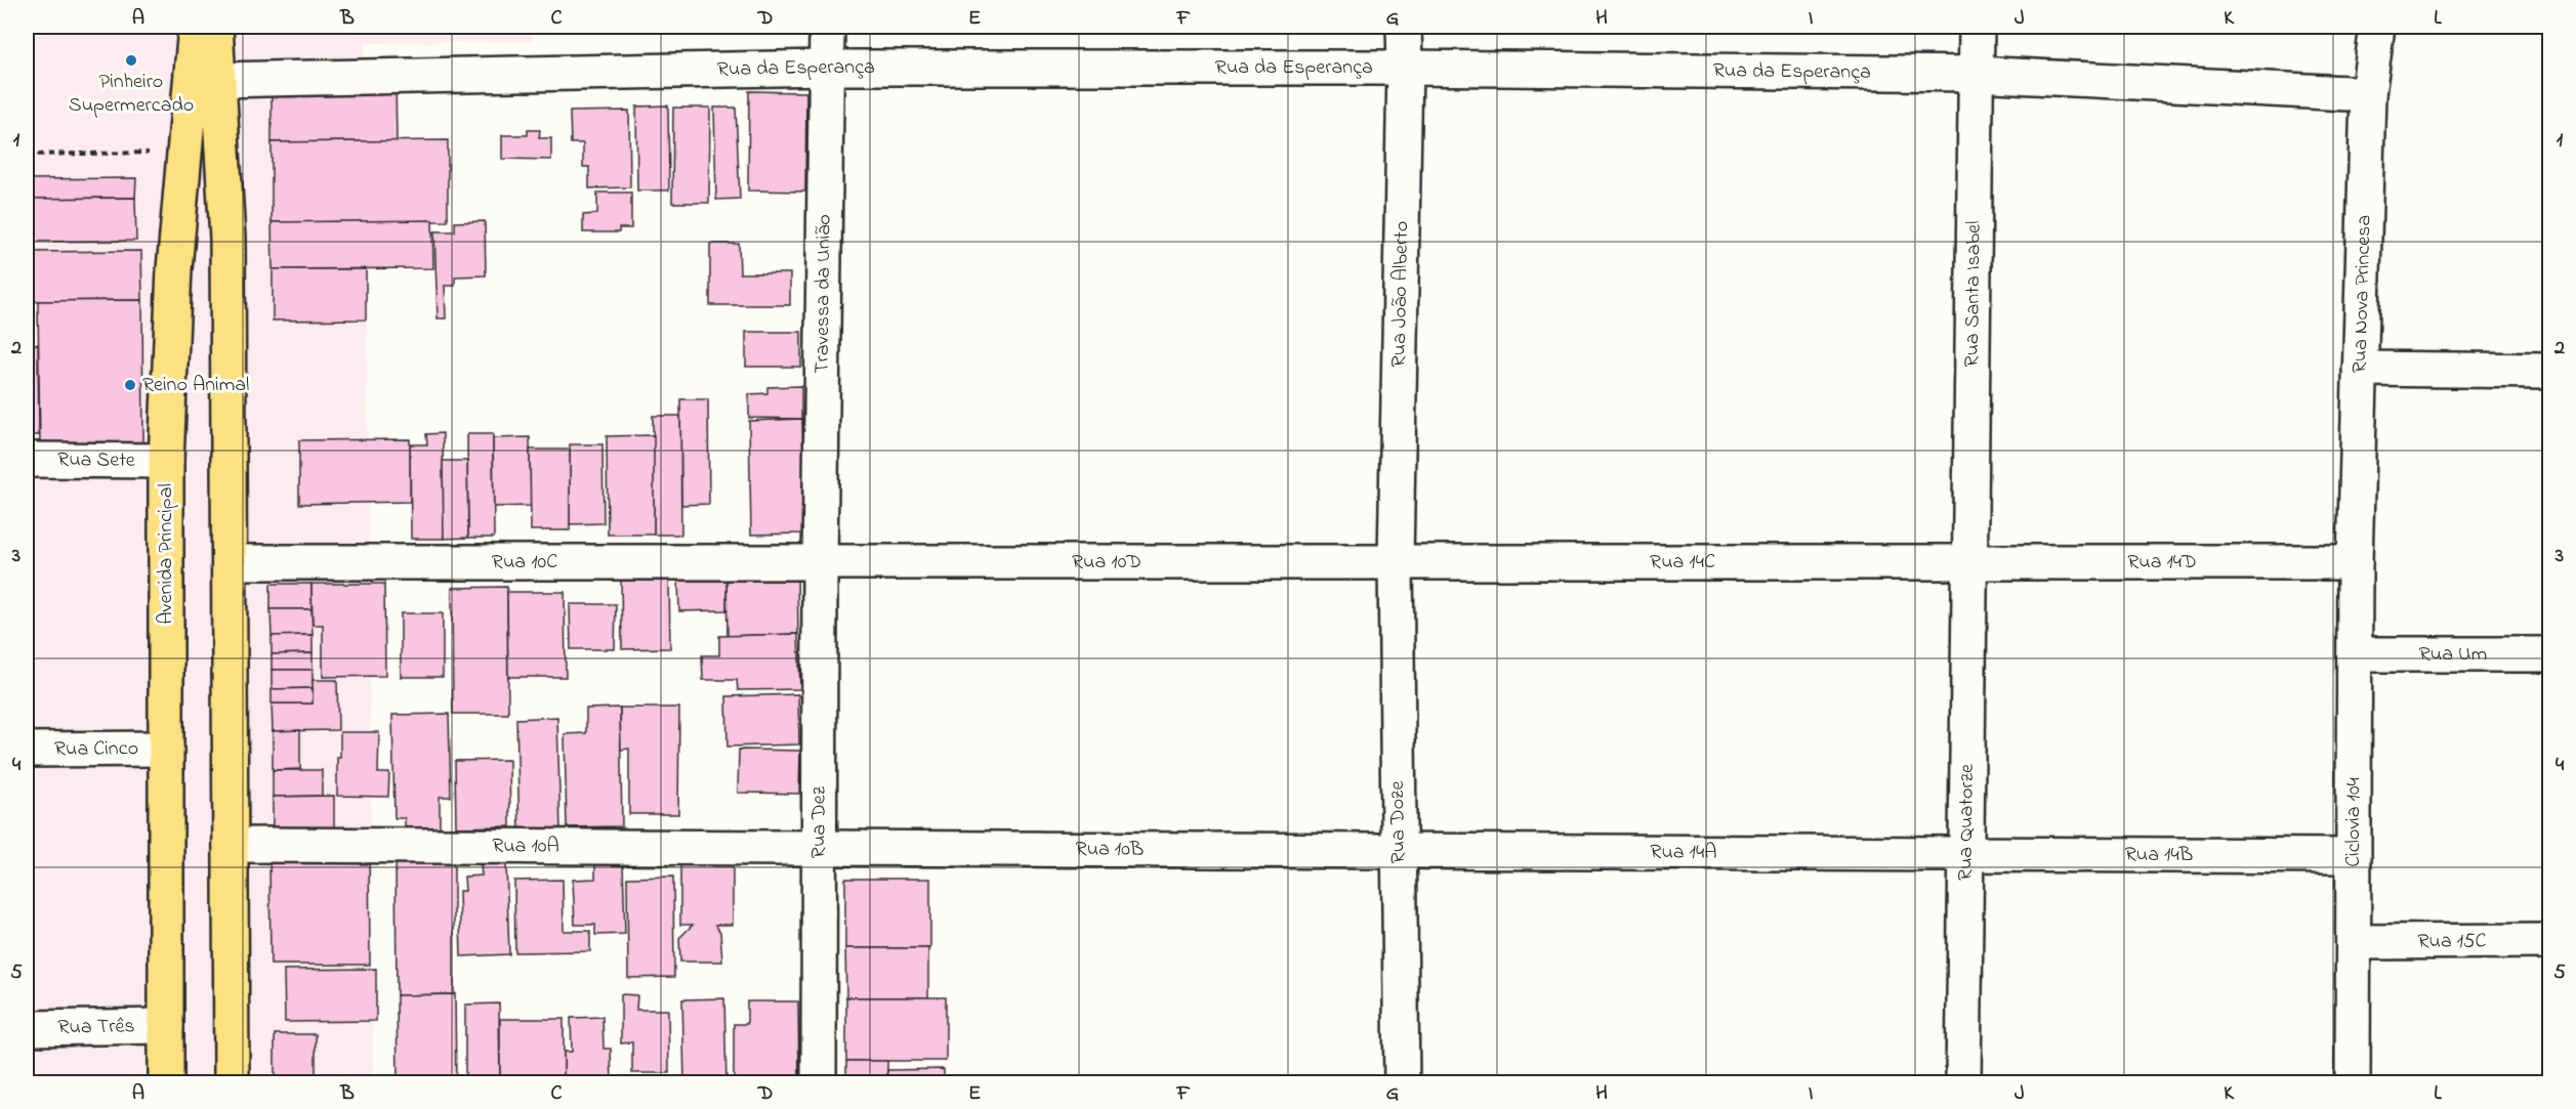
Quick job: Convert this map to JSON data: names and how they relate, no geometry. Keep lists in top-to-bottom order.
{
  "streets": {
    "main road": ["Avenida Principal"],
    "street": [
      "Rua da Esperança",
      "Travessa da União",
      "Rua João Alberto",
      "Rua Santa Isabel",
      "Rua Nova Princesa",
      "Rua Sete",
      "Rua 10C",
      "Rua 10D",
      "Rua 14C",
      "Rua 14D",
      "Rua Um",
      "Rua Cinco",
      "Rua Dez",
      "Rua Doze",
      "Rua Quatorze",
      "Ciclovia 104",
      "Rua 10A",
      "Rua 10B",
      "Rua 14A",
      "Rua 14B",
      "Rua 15C",
      "Rua Três"
    ]
  },
  "crossings": [
    ["Rua da Esperança", "Travessa da União"],
    ["Rua da Esperança", "Rua João Alberto"],
    ["Rua da Esperança", "Rua Santa Isabel"],
    ["Rua da Esperança", "Rua Nova Princesa"],
    ["Travessa da União", "Rua 10C"],
    ["Travessa da União", "Rua 10D"],
    ["Travessa da União", "Rua Dez"],
    ["Rua João Alberto", "Rua 10D"],
    ["Rua João Alberto", "Rua 14C"],
    ["Rua João Alberto", "Rua Doze"],
    ["Rua Santa Isabel", "Rua 14C"],
    ["Rua Santa Isabel", "Rua 14D"],
    ["Rua Santa Isabel", "Rua Quatorze"],
    ["Rua Nova Princesa", "Rua 14D"],
    ["Rua Nova Princesa", "Ciclovia 104"],
    ["Rua Sete", "Avenida Principal"],
    ["Avenida Principal", "Rua Cinco"],
    ["Avenida Principal", "Rua Três"],
    ["Rua 10C", "Rua 10D"],
    ["Rua 10C", "Rua Dez"],
    ["Rua 10D", "Rua 14C"],
    ["Rua 10D", "Rua Dez"],
    ["Rua 10D", "Rua Doze"],
    ["Rua 14C", "Rua 14D"],
    ["Rua 14C", "Rua Doze"],
    ["Rua 14C", "Rua Quatorze"],
    ["Rua 14D", "Rua Quatorze"],
    ["Rua 14D", "Ciclovia 104"],
    ["Rua Um", "Ciclovia 104"],
    ["Rua Dez", "Rua 10A"],
    ["Rua Dez", "Rua 10B"],
    ["Rua Doze", "Rua 10B"],
    ["Rua Doze", "Rua 14A"],
    ["Rua Quatorze", "Rua 14A"],
    ["Rua Quatorze", "Rua 14B"],
    ["Ciclovia 104", "Rua 14B"],
    ["Ciclovia 104", "Rua 15C"],
    ["Rua 10A", "Rua 10B"],
    ["Rua 10B", "Rua 14A"],
    ["Rua 14A", "Rua 14B"]
  ],
  "places": ["Pinheiro Supermercado", "Reino Animal"],
  "grid": {
    "columns": [
      "A",
      "B",
      "C",
      "D",
      "E",
      "F",
      "G",
      "H",
      "I",
      "J",
      "K",
      "L"
    ],
    "rows": [
      "1",
      "2",
      "3",
      "4",
      "5"
    ]
  }
}
